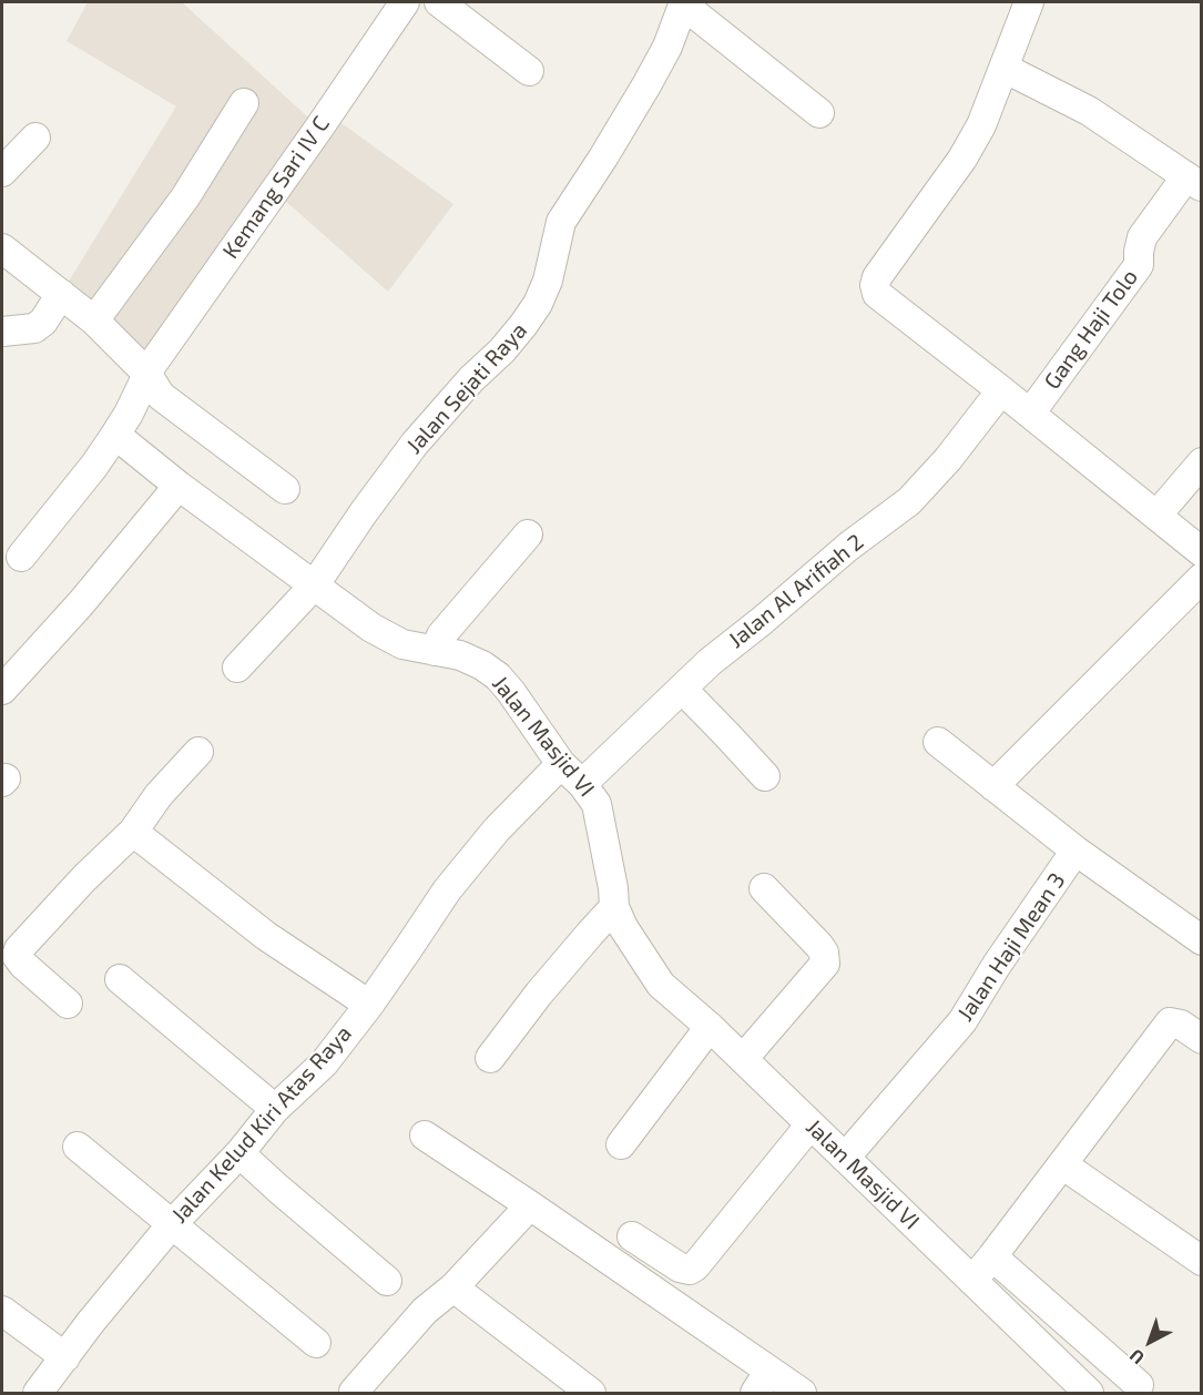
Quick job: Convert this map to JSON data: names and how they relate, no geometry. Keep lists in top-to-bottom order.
{
  "streets": {
    "street": [
      "Kemang Sari IV C",
      "Gang Haji Tolo",
      "Jalan Sejati Raya",
      "Jalan Al Arifiah 2",
      "Jalan Masjid VI",
      "Jalan Haji Mean 3",
      "Jalan Kelud Kiri Atas Raya"
    ]
  },
  "crossings": [
    ["Jalan Sejati Raya", "Jalan Masjid VI"],
    ["Jalan Al Arifiah 2", "Jalan Masjid VI"],
    ["Jalan Masjid VI", "Jalan Haji Mean 3"],
    ["Jalan Masjid VI", "Jalan Kelud Kiri Atas Raya"]
  ],
  "north": "bottom left"
}
